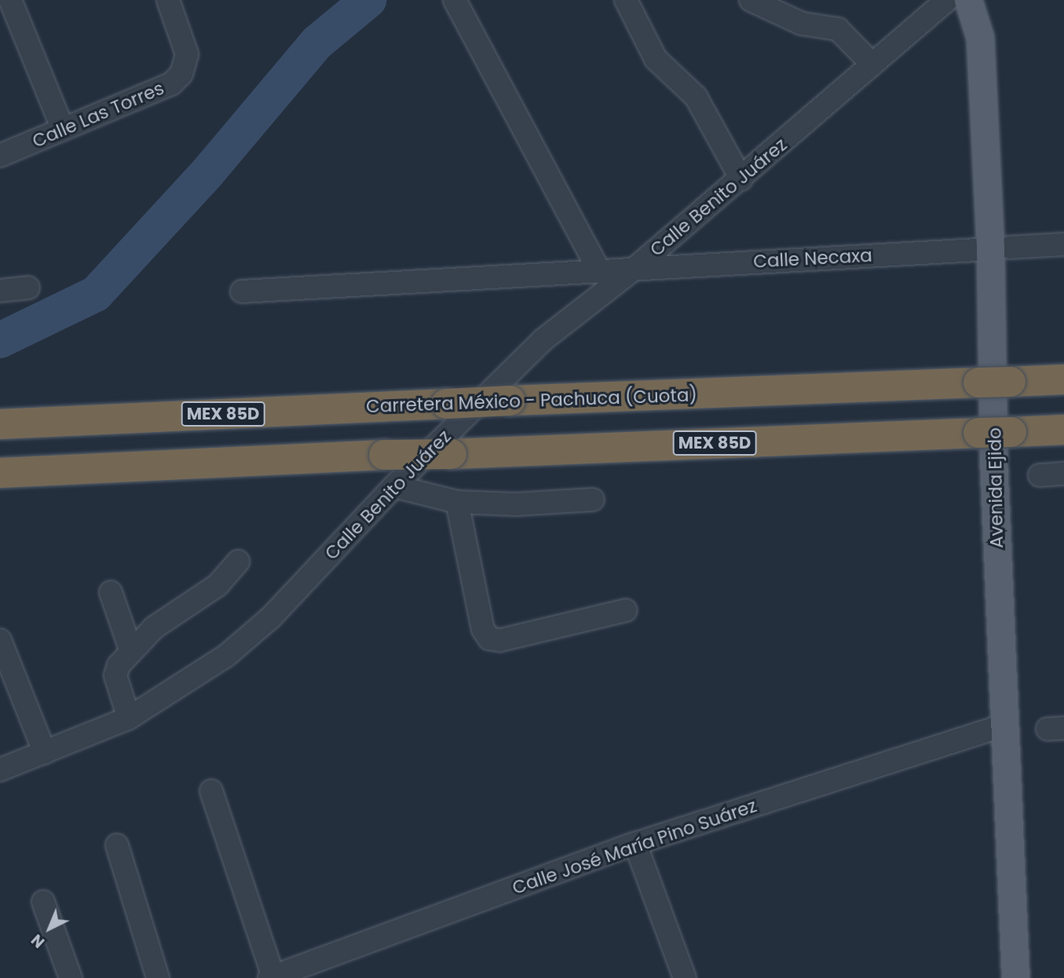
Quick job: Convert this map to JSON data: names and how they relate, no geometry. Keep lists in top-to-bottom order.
{
  "streets": {
    "highway": ["Carretera México - Pachuca (Cuota)", "MEX 85D"],
    "main road": ["Avenida Ejido"],
    "street": [
      "Calle Las Torres",
      "Calle Benito Juárez",
      "Calle Necaxa",
      "Calle José María Pino Suárez"
    ]
  },
  "crossings": [
    ["Calle Benito Juárez", "Calle Necaxa"],
    ["Calle Necaxa", "Avenida Ejido"],
    ["Avenida Ejido", "Calle José María Pino Suárez"]
  ],
  "north": "bottom left"
}
